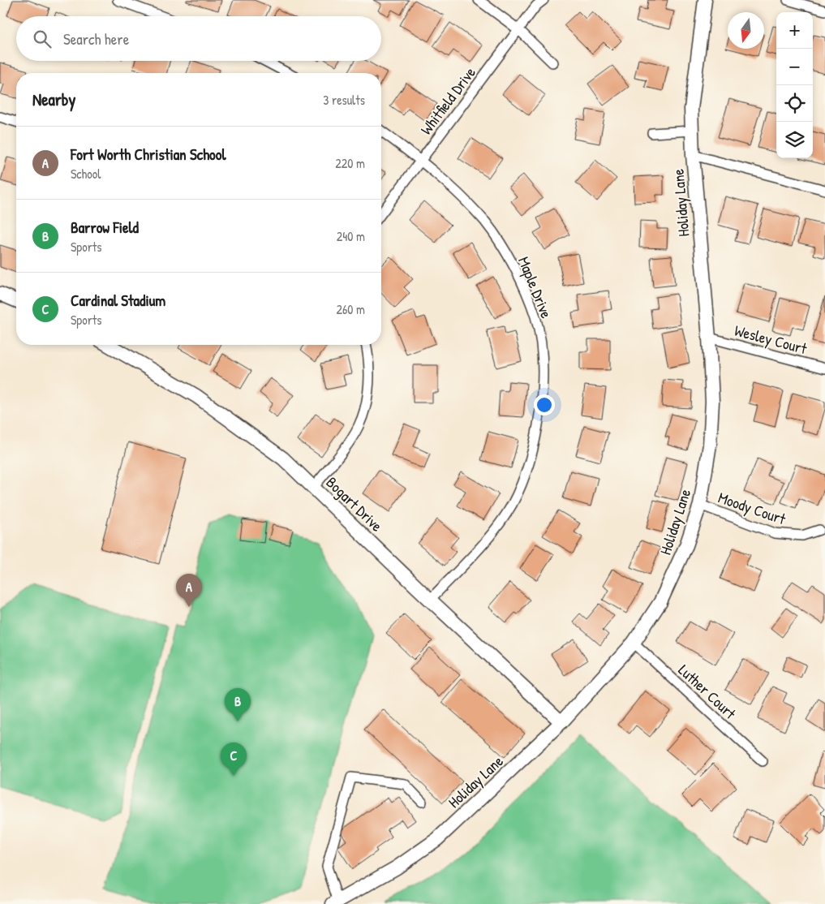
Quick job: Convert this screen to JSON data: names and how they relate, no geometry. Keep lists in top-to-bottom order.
{
  "streets": {
    "street": [
      "Whitfield Drive",
      "Holiday Lane",
      "Maple Drive",
      "Wesley Court",
      "Bogart Drive",
      "Moody Court",
      "Luther Court"
    ]
  },
  "crossings": [
    ["Whitfield Drive", "Maple Drive"],
    ["Holiday Lane", "Wesley Court"],
    ["Holiday Lane", "Bogart Drive"],
    ["Holiday Lane", "Moody Court"],
    ["Holiday Lane", "Luther Court"],
    ["Maple Drive", "Bogart Drive"]
  ],
  "north": "bottom",
  "page": {
    "map_buttons": ["+", "−"],
    "search": "Search here",
    "heading": ["Nearby", "3 results"],
    "list": [
      {
        "mark": "A",
        "name": "Fort Worth Christian School",
        "note": "School",
        "value": "220 m"
      },
      {
        "mark": "B",
        "name": "Barrow Field",
        "note": "Sports",
        "value": "240 m"
      },
      {
        "mark": "C",
        "name": "Cardinal Stadium",
        "note": "Sports",
        "value": "260 m"
      }
    ],
    "pins": ["A", "B", "C"]
  }
}
